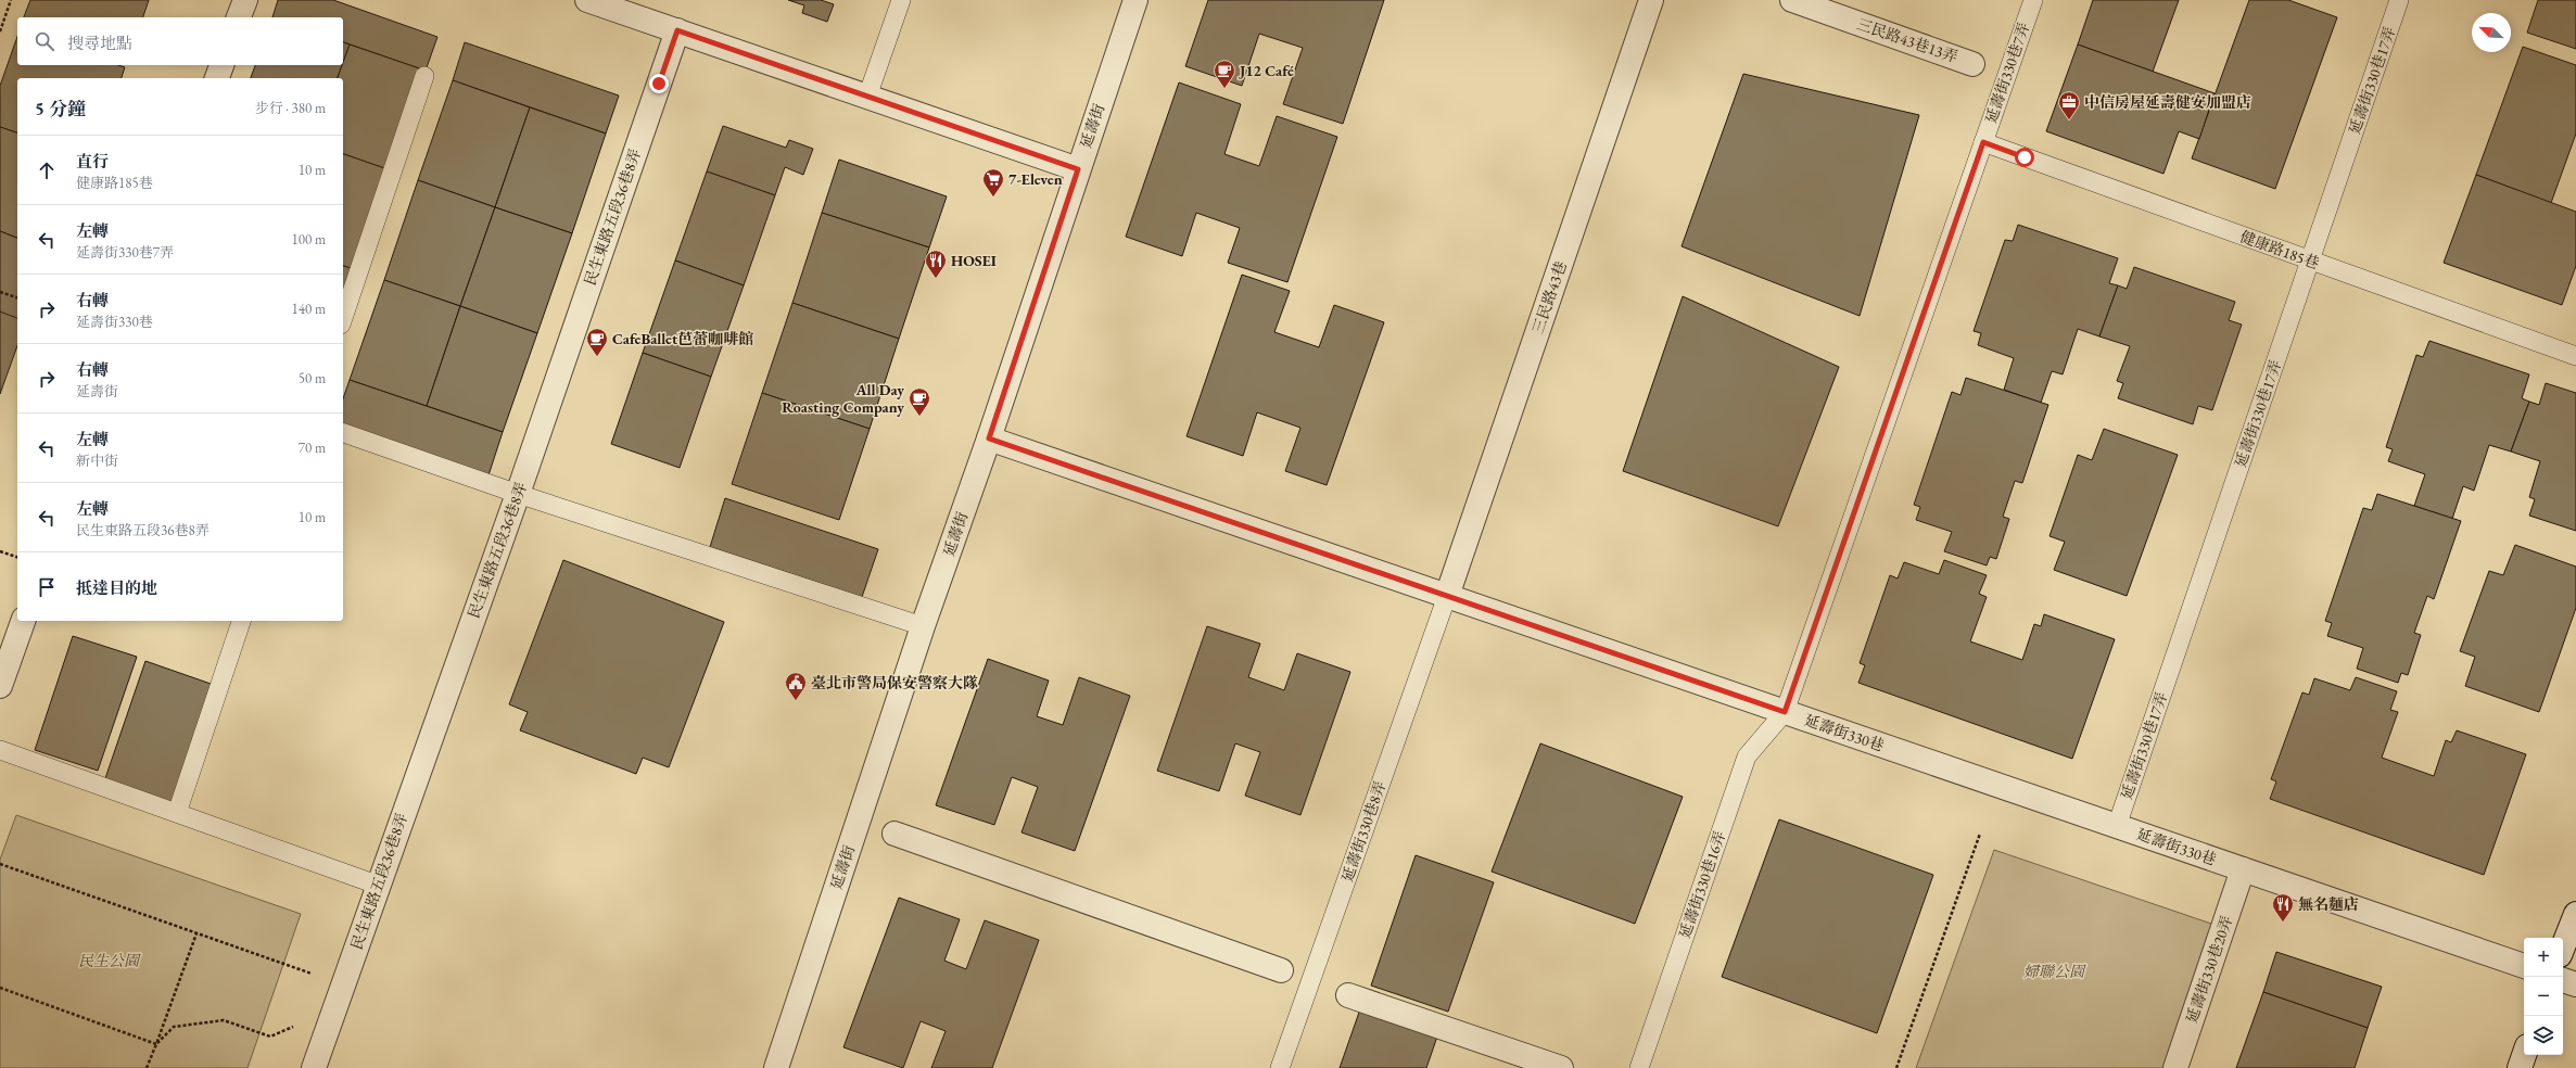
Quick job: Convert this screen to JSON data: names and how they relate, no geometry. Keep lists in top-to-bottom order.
{
  "streets": {
    "street": [
      "三民路43巷13弄",
      "延壽街",
      "民生東路五段36巷8弄",
      "三民路43巷",
      "延壽街330巷",
      "延壽街330巷20弄"
    ],
    "lane": [
      "延壽街330巷7弄",
      "延壽街330巷17弄",
      "健康路185巷",
      "延壽街330巷8弄",
      "延壽街330巷16弄"
    ]
  },
  "crossings": [
    ["延壽街330巷7弄", "健康路185巷"],
    ["延壽街330巷7弄", "延壽街330巷"],
    ["延壽街330巷7弄", "延壽街330巷16弄"],
    ["延壽街330巷17弄", "健康路185巷"],
    ["延壽街330巷17弄", "延壽街330巷"],
    ["延壽街", "延壽街330巷"],
    ["三民路43巷", "延壽街330巷"],
    ["三民路43巷", "延壽街330巷8弄"],
    ["延壽街330巷", "延壽街330巷8弄"],
    ["延壽街330巷", "延壽街330巷16弄"],
    ["延壽街330巷", "延壽街330巷20弄"]
  ],
  "parks": ["民生公園", "婦聯公園"],
  "places": {
    "cafe": ["J12 Café", "CafeBallet芭蕾咖啡館", "All Day Roasting Company"],
    "office": ["中信房屋延壽健安加盟店"],
    "supermarket": ["7-Eleven"],
    "restaurant": ["HOSEI", "無名麵店"],
    "public building": ["臺北市警局保安警察大隊"]
  },
  "north": "top left",
  "page": {
    "search": "搜尋地點",
    "heading": ["5 分鐘", "步行 · 380 m"],
    "list": [
      ["直行", "健康路185巷", "10 m"],
      ["左轉", "延壽街330巷7弄", "100 m"],
      ["右轉", "延壽街330巷", "140 m"],
      ["右轉", "延壽街", "50 m"],
      ["左轉", "新中街", "70 m"],
      ["左轉", "民生東路五段36巷8弄", "10 m"],
      "抵達目的地"
    ],
    "map_buttons": ["+", "−"]
  }
}
